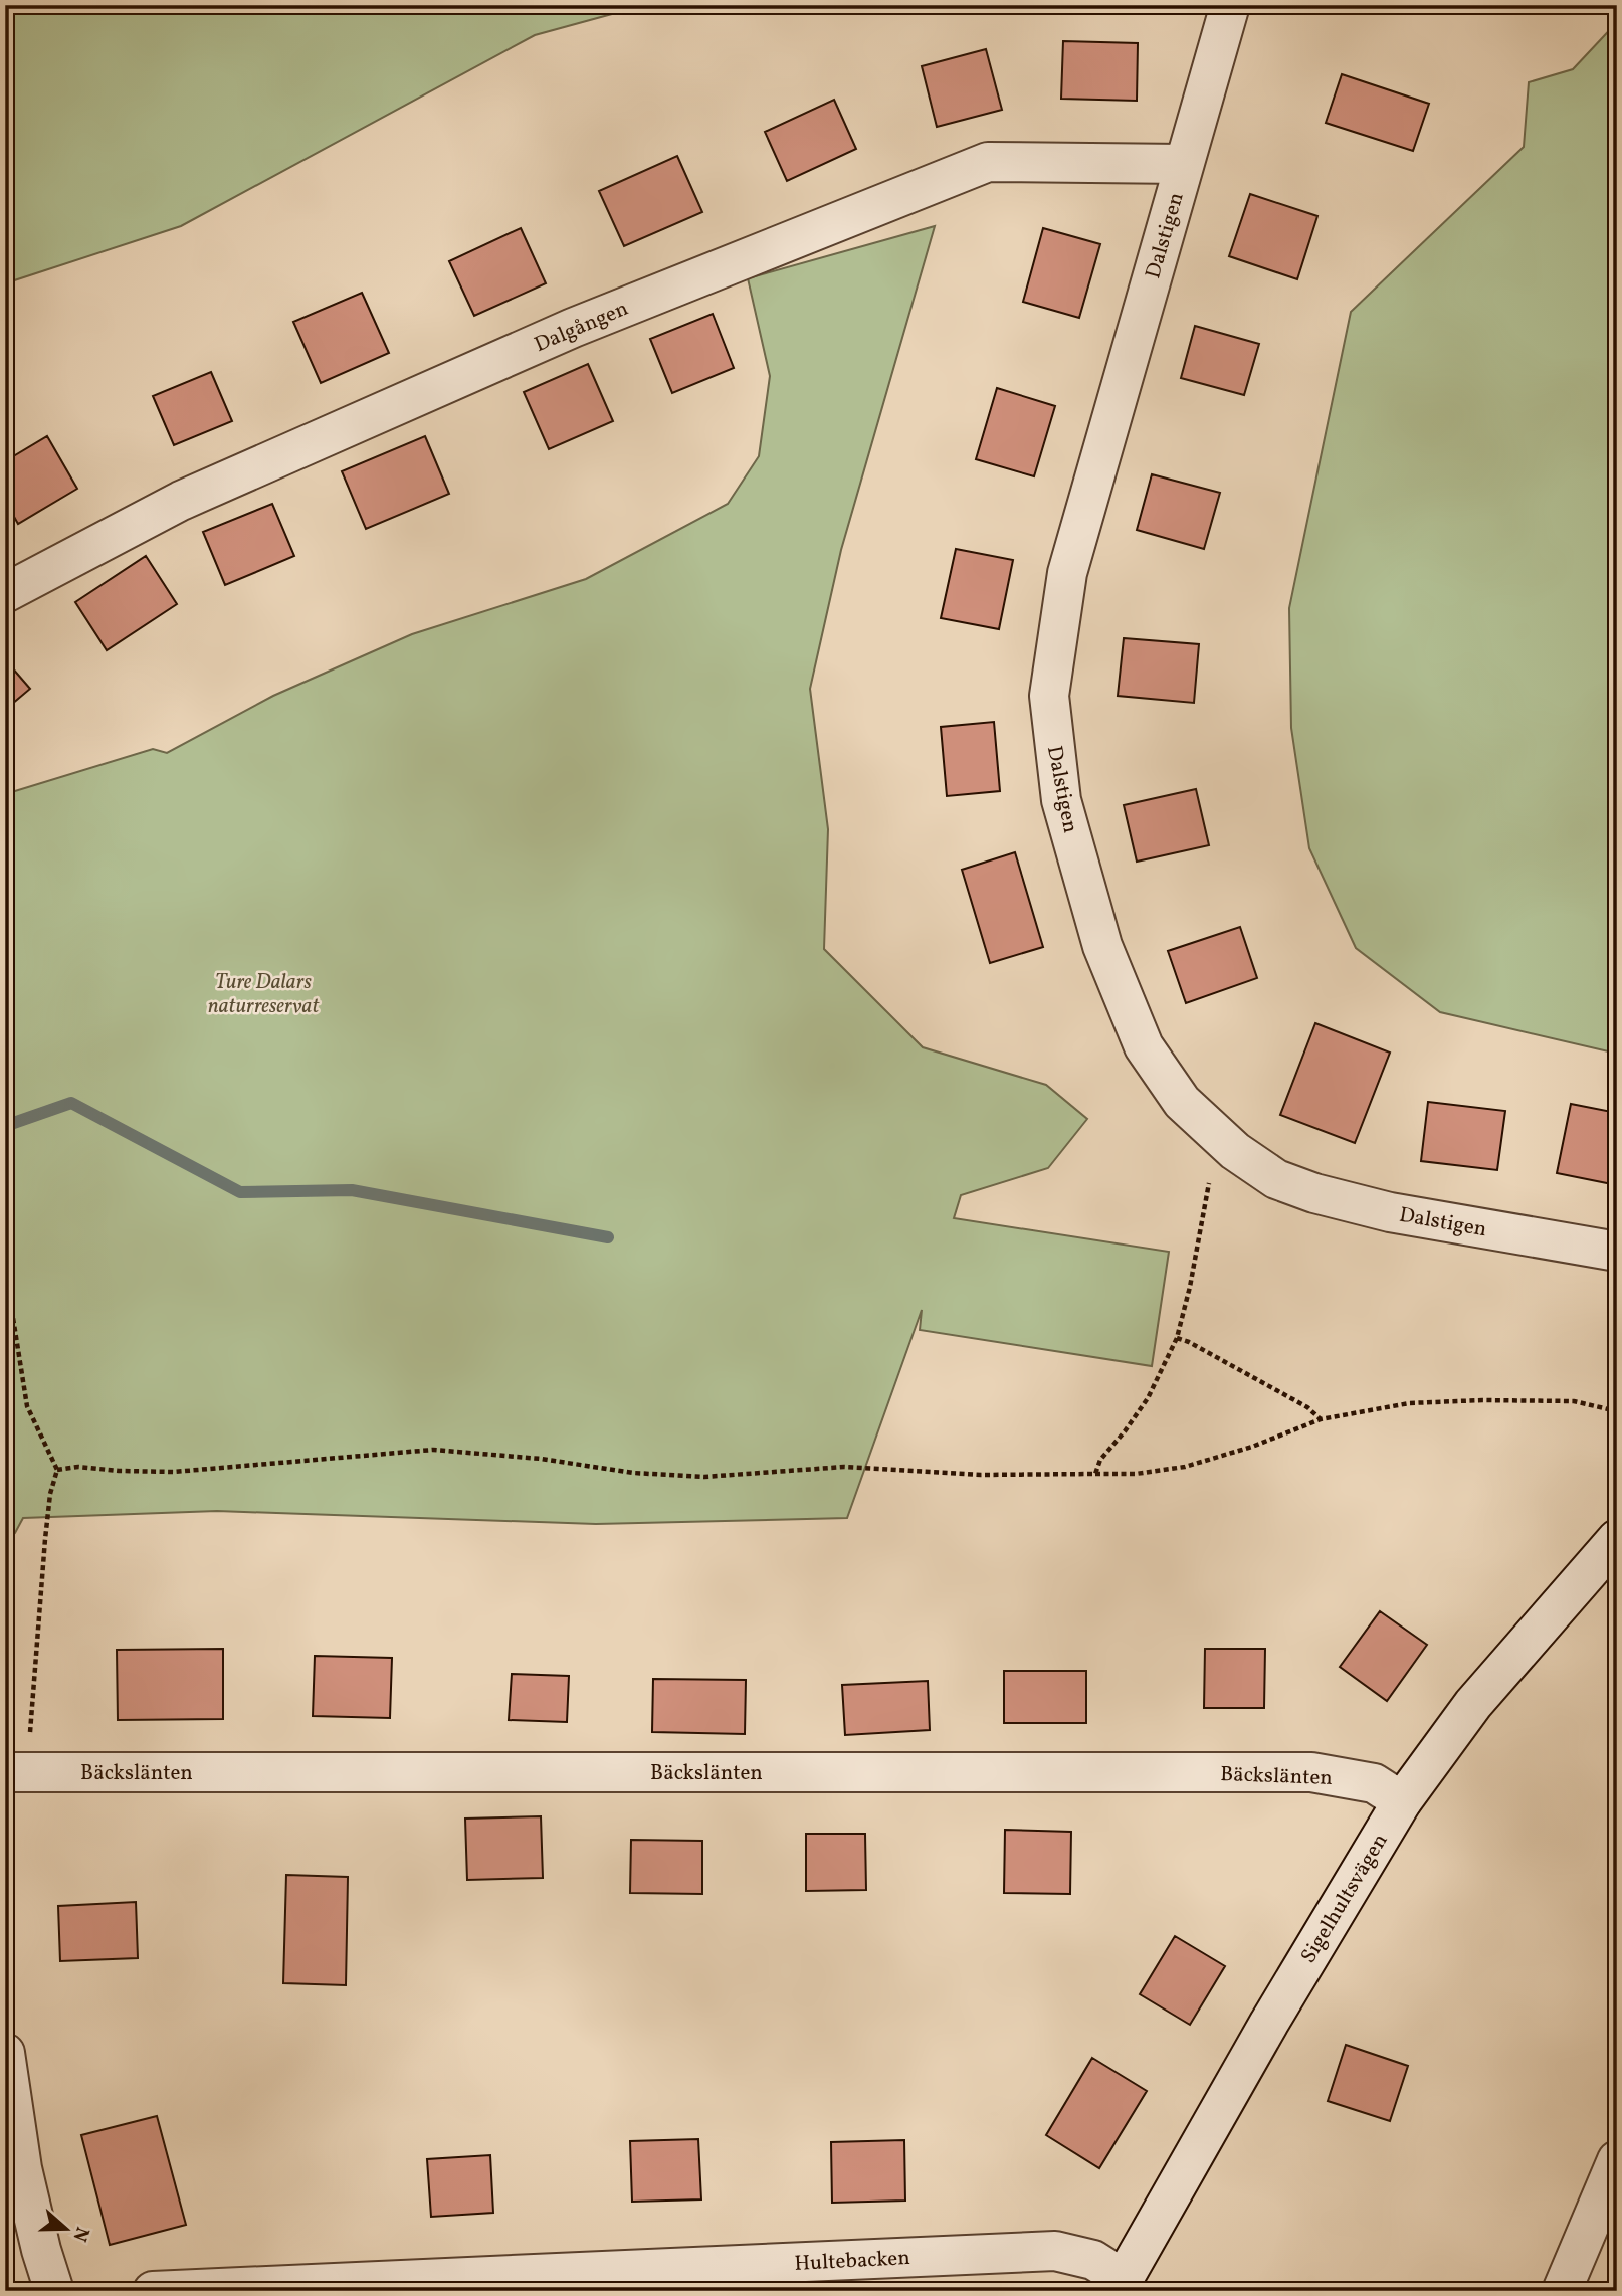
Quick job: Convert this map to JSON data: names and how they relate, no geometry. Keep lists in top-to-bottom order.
{
  "streets": {
    "street": [
      "Dalstigen",
      "Dalgången",
      "Bäckslänten",
      "Sigelhultsvägen",
      "Hultebacken"
    ]
  },
  "crossings": [
    ["Dalstigen", "Dalgången"],
    ["Bäckslänten", "Sigelhultsvägen"],
    ["Sigelhultsvägen", "Hultebacken"]
  ],
  "parks": ["Ture Dalars naturreservat"],
  "north": "right"
}
